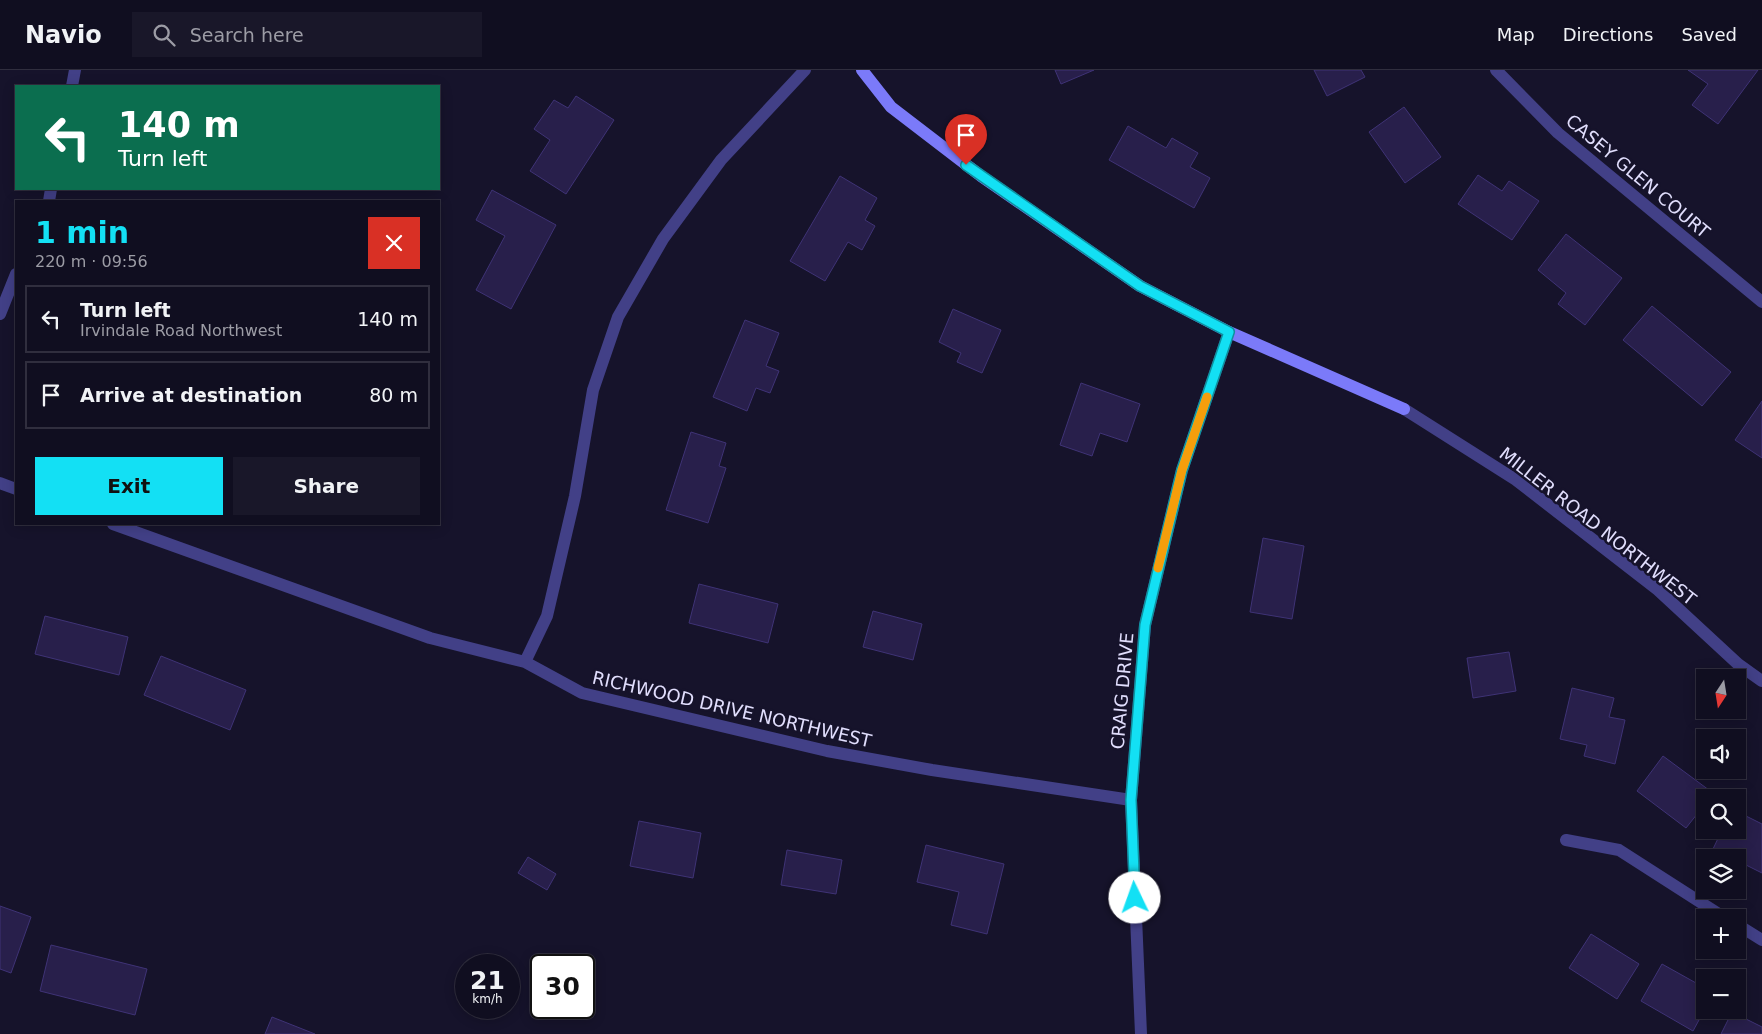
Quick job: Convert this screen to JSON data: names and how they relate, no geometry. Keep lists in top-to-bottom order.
{
  "streets": {
    "street": [
      "CASEY GLEN COURT",
      "MILLER ROAD NORTHWEST",
      "CRAIG DRIVE",
      "RICHWOOD DRIVE NORTHWEST"
    ]
  },
  "crossings": [
    ["MILLER ROAD NORTHWEST", "CRAIG DRIVE"],
    ["CRAIG DRIVE", "RICHWOOD DRIVE NORTHWEST"]
  ],
  "north": "bottom",
  "page": {
    "header": "Navio",
    "search": "Search here",
    "nav": ["Map", "Directions", "Saved"],
    "turn": ["140 m", "Turn left"],
    "heading": ["1 min", "220 m · 09:56"],
    "list": [
      {
        "name": "Turn left",
        "note": "Irvindale Road Northwest",
        "value": "140 m"
      },
      {
        "name": "Arrive at destination",
        "value": "80 m"
      }
    ],
    "buttons": ["Exit", "Share"],
    "map_buttons": ["+", "−"],
    "speed": "21 km/h",
    "limit": "30"
  }
}
